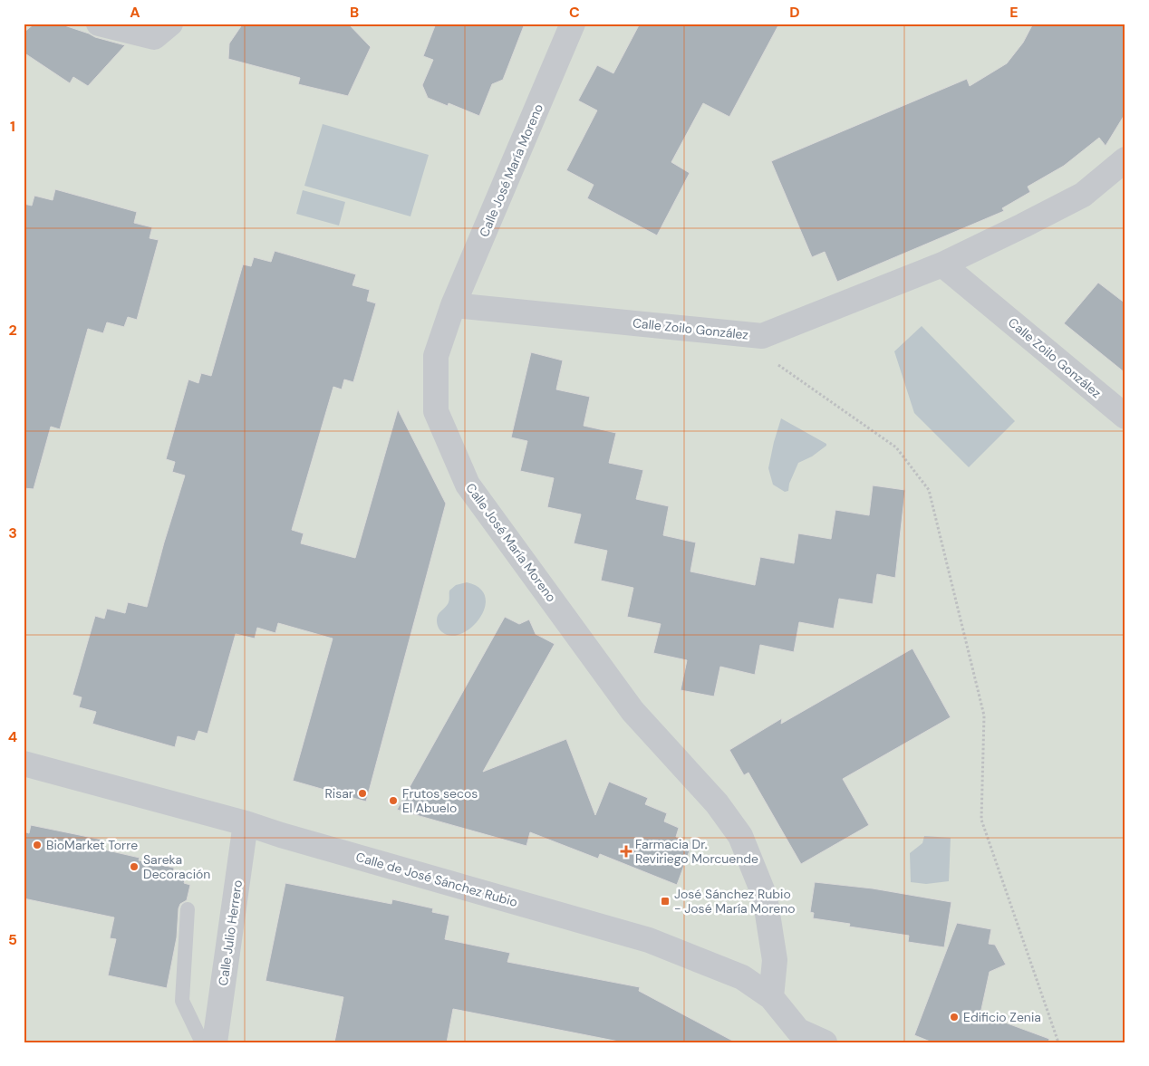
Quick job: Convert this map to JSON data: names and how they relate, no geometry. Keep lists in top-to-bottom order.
{
  "streets": {
    "street": [
      "Calle José María Moreno",
      "Calle Zoilo González",
      "Calle de José Sánchez Rubio",
      "Calle Julio Herrero"
    ]
  },
  "crossings": [
    ["Calle José María Moreno", "Calle Zoilo González"],
    ["Calle José María Moreno", "Calle de José Sánchez Rubio"],
    ["Calle de José Sánchez Rubio", "Calle Julio Herrero"]
  ],
  "places": {
    "other": [
      "Risar",
      "Frutos secos El Abuelo",
      "BioMarket Torre",
      "Sareka Decoración",
      "Edificio Zenia"
    ],
    "health": ["Farmacia Dr. Reviriego Morcuende"],
    "transit": ["José Sánchez Rubio - José María Moreno"]
  },
  "grid": {
    "columns": [
      "A",
      "B",
      "C",
      "D",
      "E"
    ],
    "rows": [
      "1",
      "2",
      "3",
      "4",
      "5"
    ]
  }
}
